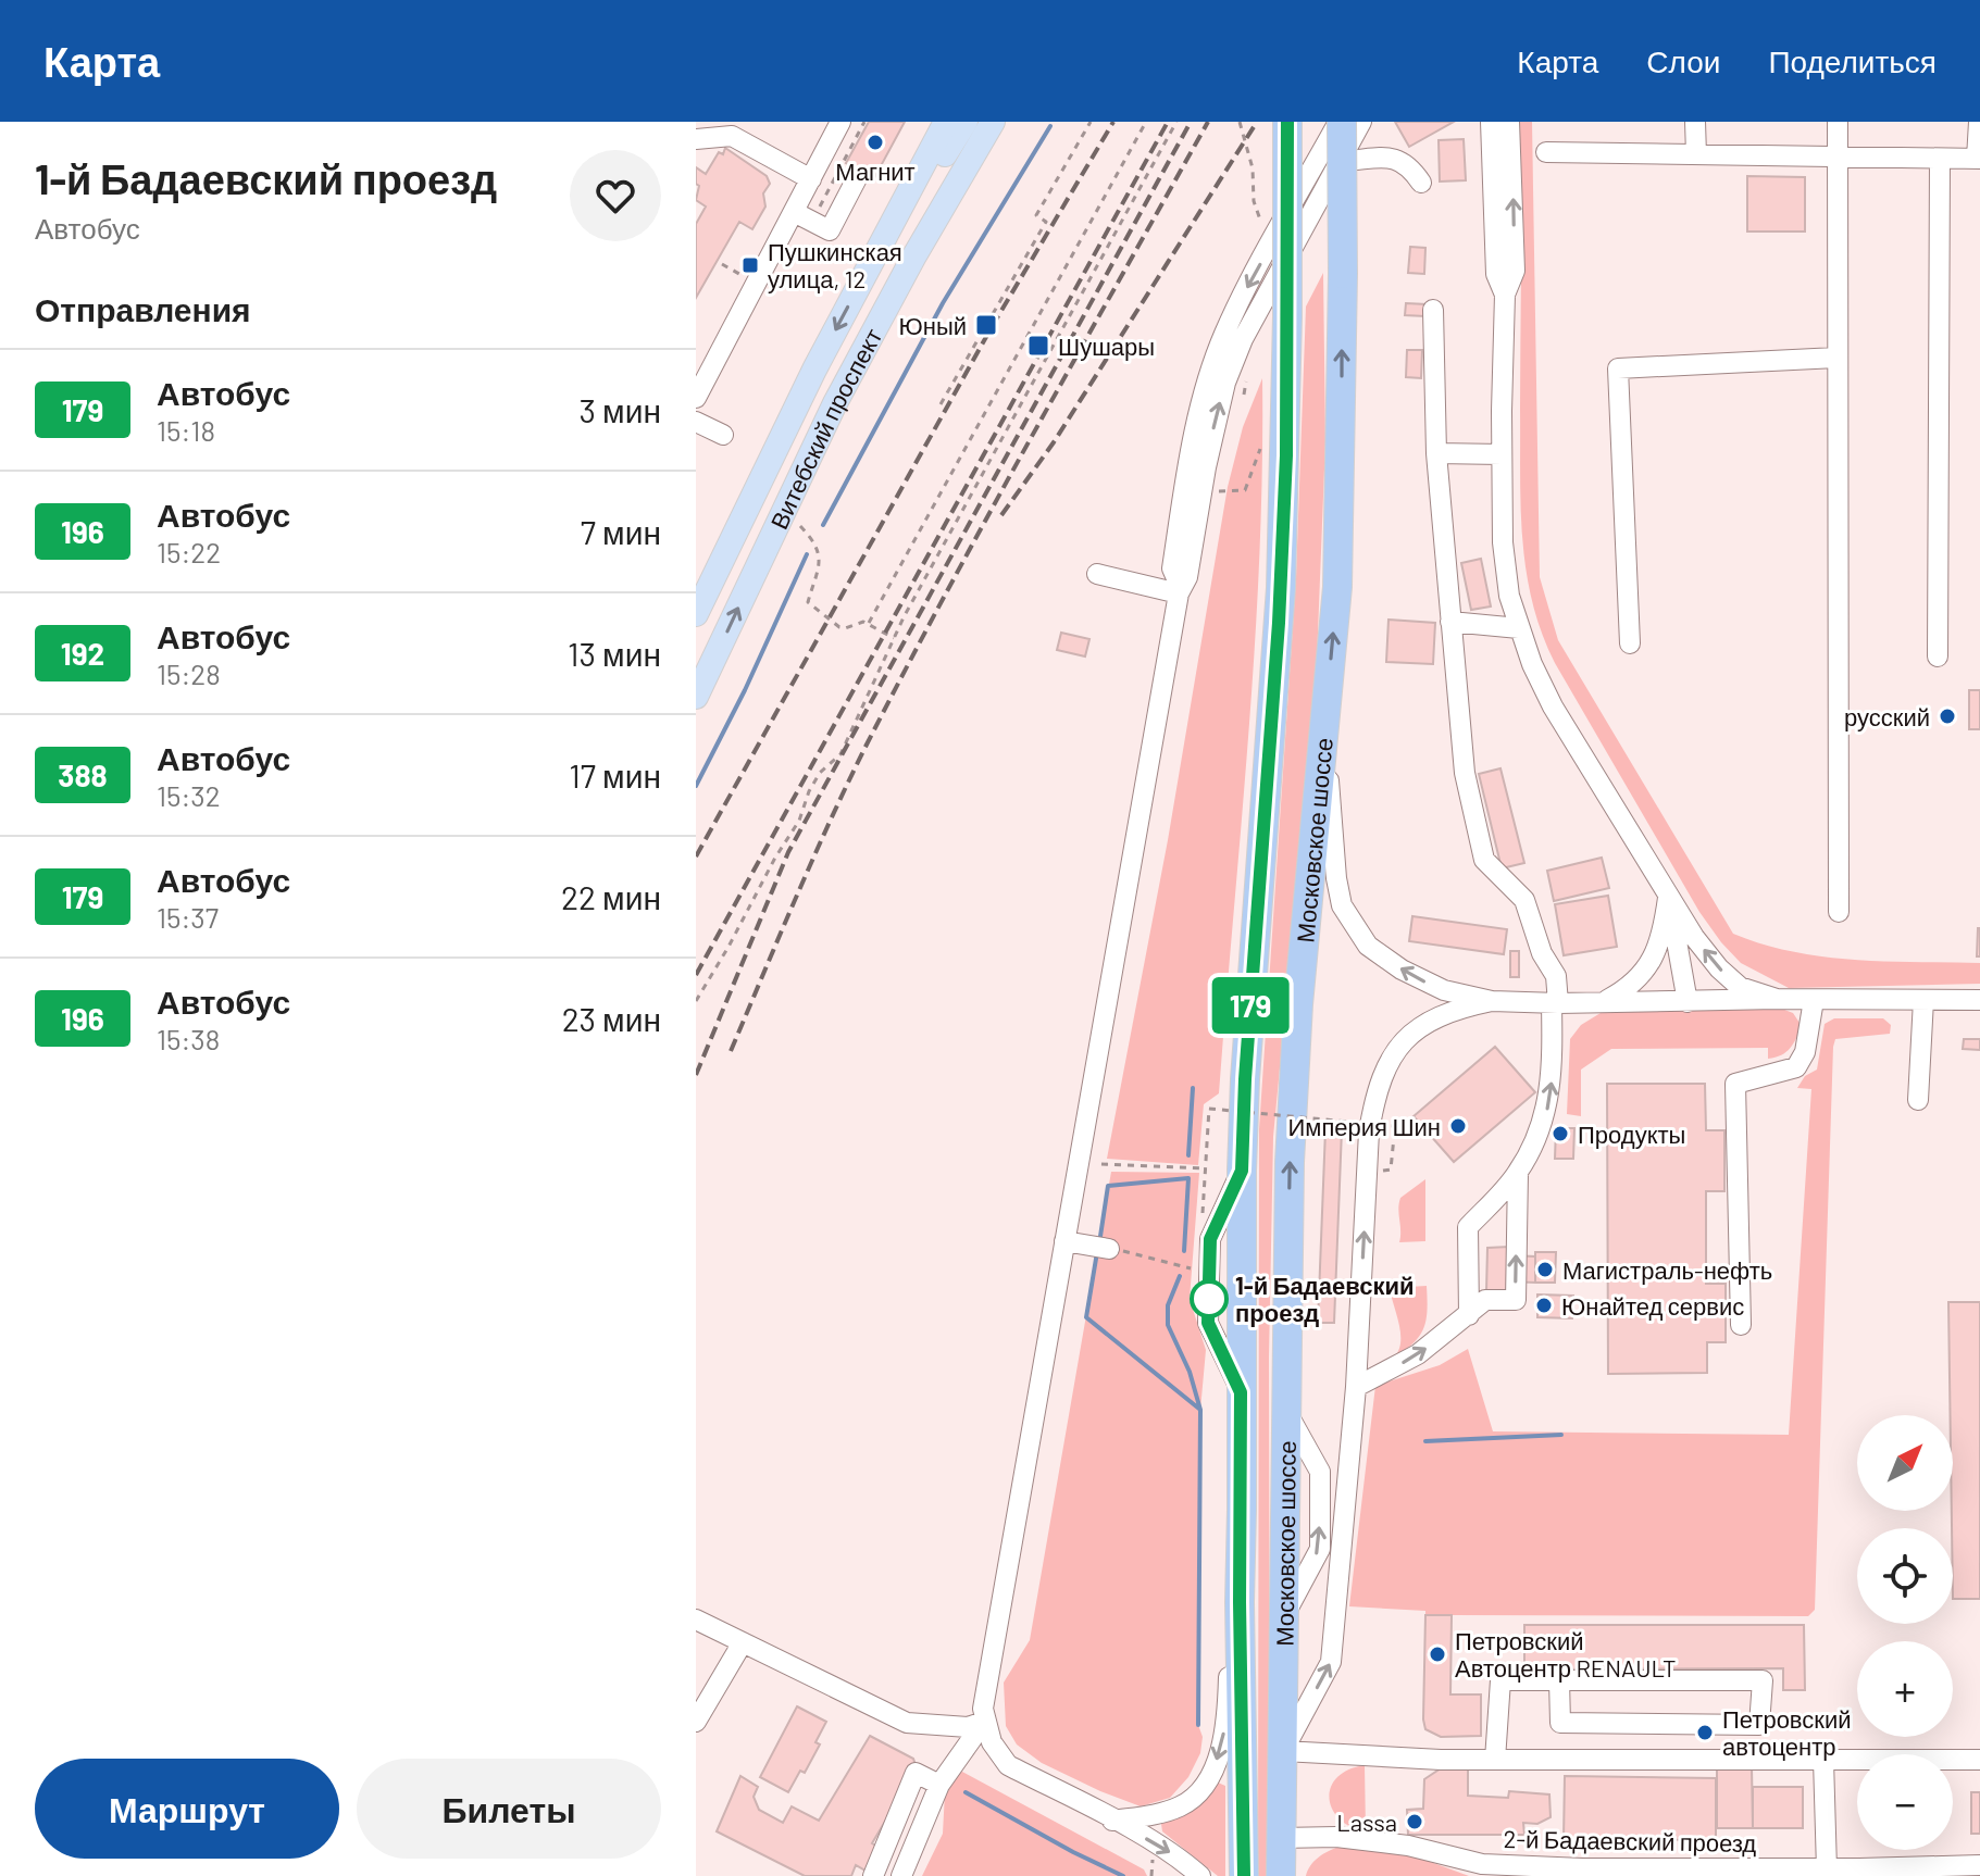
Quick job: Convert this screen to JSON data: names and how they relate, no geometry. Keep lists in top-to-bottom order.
{
  "streets": {
    "highway": ["Московское шоссе"],
    "main road": ["Витебский проспект"],
    "street": ["2-й Бадаевский проезд"]
  },
  "crossings": [
    ["Московское шоссе", "2-й Бадаевский проезд"]
  ],
  "places": {
    "other": [
      "Магнит",
      "русский",
      "Империя Шин",
      "Продукты",
      "Магистраль-нефть",
      "1-й Бадаевский проезд",
      "Юнайтед сервис",
      "Петровский Автоцентр RENAULT",
      "Петровский автоцентр",
      "Lassa"
    ],
    "transit": ["Пушкинская улица, 12", "Юный", "Шушары"]
  },
  "lines": ["bus line 179"],
  "north": "top right",
  "page": {
    "header": "Карта",
    "nav": ["Карта", "Слои", "Поделиться"],
    "heading": [
      ["1-й Бадаевский проезд", "Автобус"],
      "Отправления"
    ],
    "on_map": "179",
    "list": [
      {
        "mark": "179",
        "name": "Автобус",
        "note": "15:18",
        "value": "3 мин"
      },
      {
        "mark": "196",
        "name": "Автобус",
        "note": "15:22",
        "value": "7 мин"
      },
      {
        "mark": "192",
        "name": "Автобус",
        "note": "15:28",
        "value": "13 мин"
      },
      {
        "mark": "388",
        "name": "Автобус",
        "note": "15:32",
        "value": "17 мин"
      },
      {
        "mark": "179",
        "name": "Автобус",
        "note": "15:37",
        "value": "22 мин"
      },
      {
        "mark": "196",
        "name": "Автобус",
        "note": "15:38",
        "value": "23 мин"
      }
    ],
    "map_buttons": ["+", "−"],
    "buttons": ["Маршрут", "Билеты"]
  }
}
